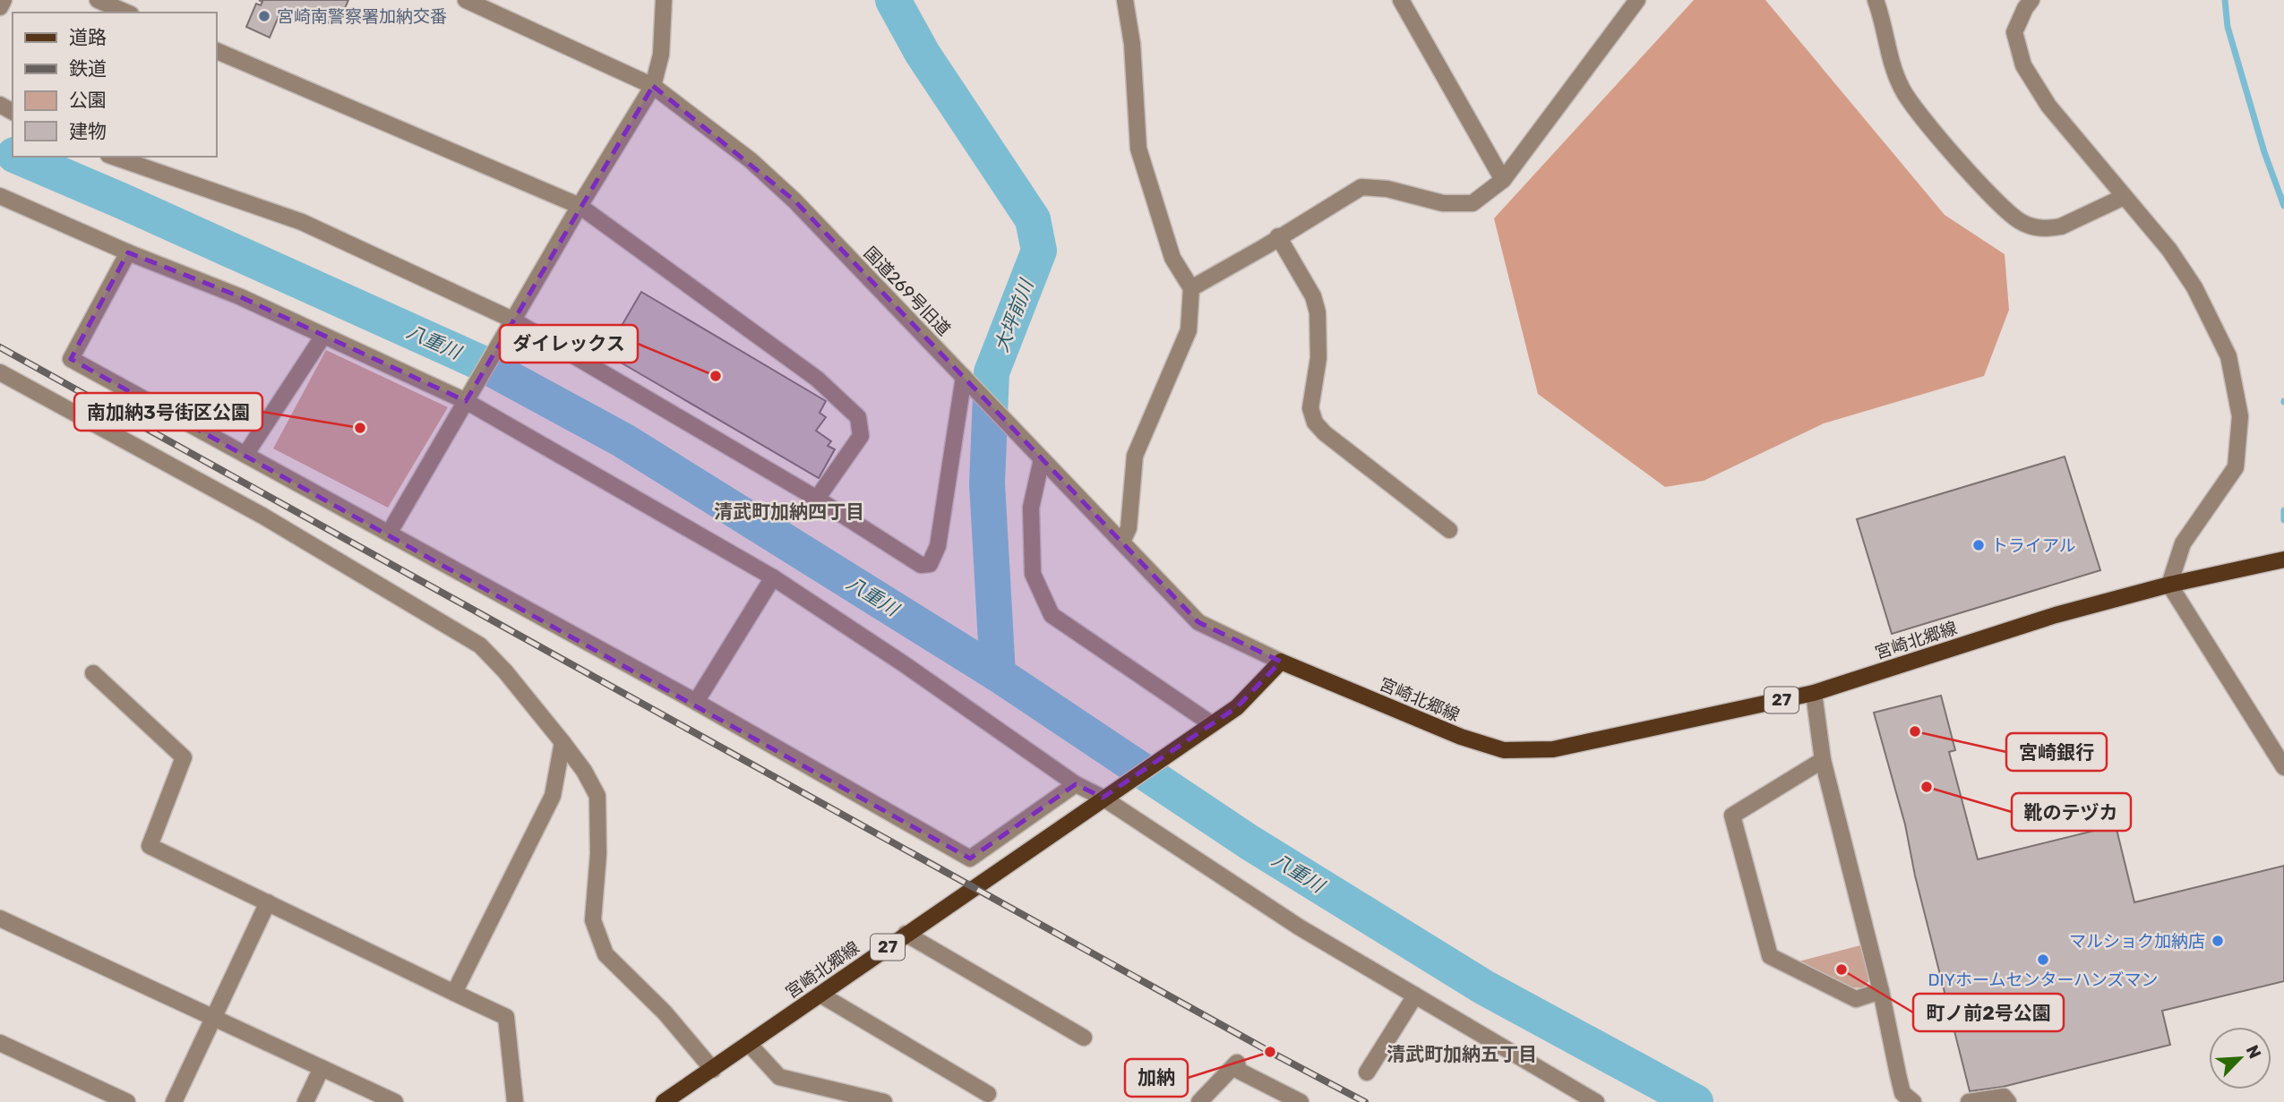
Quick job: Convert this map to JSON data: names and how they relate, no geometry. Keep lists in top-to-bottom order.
{
  "streets": {
    "main road": ["宮崎北郷線", "27"],
    "street": ["国道269号旧道"]
  },
  "crossings": [
    ["国道269号旧道", "宮崎北郷線"]
  ],
  "districts": ["清武町加納四丁目", "清武町加納五丁目"],
  "water": ["大坪前川", "八重川"],
  "places": [
    "宮崎南警察署加納交番",
    "ダイレックス",
    "南加納3号街区公園",
    "トライアル",
    "宮崎銀行",
    "靴のテヅカ",
    "マルショク加納店",
    "DIYホームセンターハンズマン",
    "町ノ前2号公園",
    "加納"
  ],
  "legend": [
    "道路",
    "鉄道",
    "公園",
    "建物"
  ],
  "north": "top right"
}
